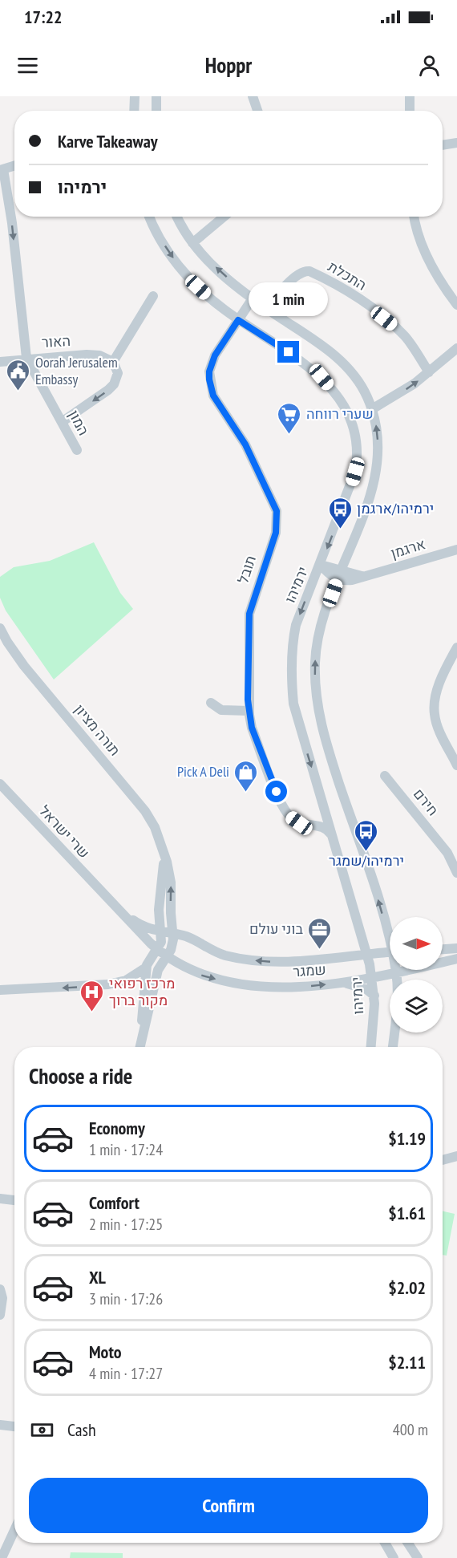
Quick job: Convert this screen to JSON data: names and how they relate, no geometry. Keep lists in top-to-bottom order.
{
  "streets": {
    "street": [
      "התכלת",
      "האור",
      "המון",
      "ארגמן",
      "תובל",
      "ירמיהו",
      "תורה מציון",
      "חירם",
      "שרי ישראל",
      "שמגר"
    ]
  },
  "crossings": [
    ["האור", "המון"],
    ["ארגמן", "ירמיהו"],
    ["תובל", "ירמיהו"],
    ["ירמיהו", "שמגר"],
    ["תורה מציון", "שרי ישראל"],
    ["תורה מציון", "שמגר"],
    ["שרי ישראל", "שמגר"]
  ],
  "places": {
    "public building": ["Oorah Jerusalem Embassy"],
    "supermarket": ["שערי רווחה"],
    "bus stop": ["ירמיהו/ארגמן", "ירמיהו/שמגר"],
    "shop": ["Pick A Deli"],
    "office": ["בוני עולם"],
    "hospital": ["מרכז רפואי מקור ברוך"]
  },
  "north": "right",
  "page": {
    "status": "17:22",
    "header": "Hoppr",
    "banner": ["Karve Takeaway", "ירמיהו"],
    "bubble": "1 min",
    "heading": "Choose a ride",
    "list": [
      {
        "name": "Economy",
        "note": "1 min · 17:24",
        "value": "$1.19"
      },
      {
        "name": "Comfort",
        "note": "2 min · 17:25",
        "value": "$1.61"
      },
      {
        "name": "XL",
        "note": "3 min · 17:26",
        "value": "$2.02"
      },
      {
        "name": "Moto",
        "note": "4 min · 17:27",
        "value": "$2.11"
      }
    ],
    "pay": ["Cash", "400 m"],
    "buttons": "Confirm"
  }
}
